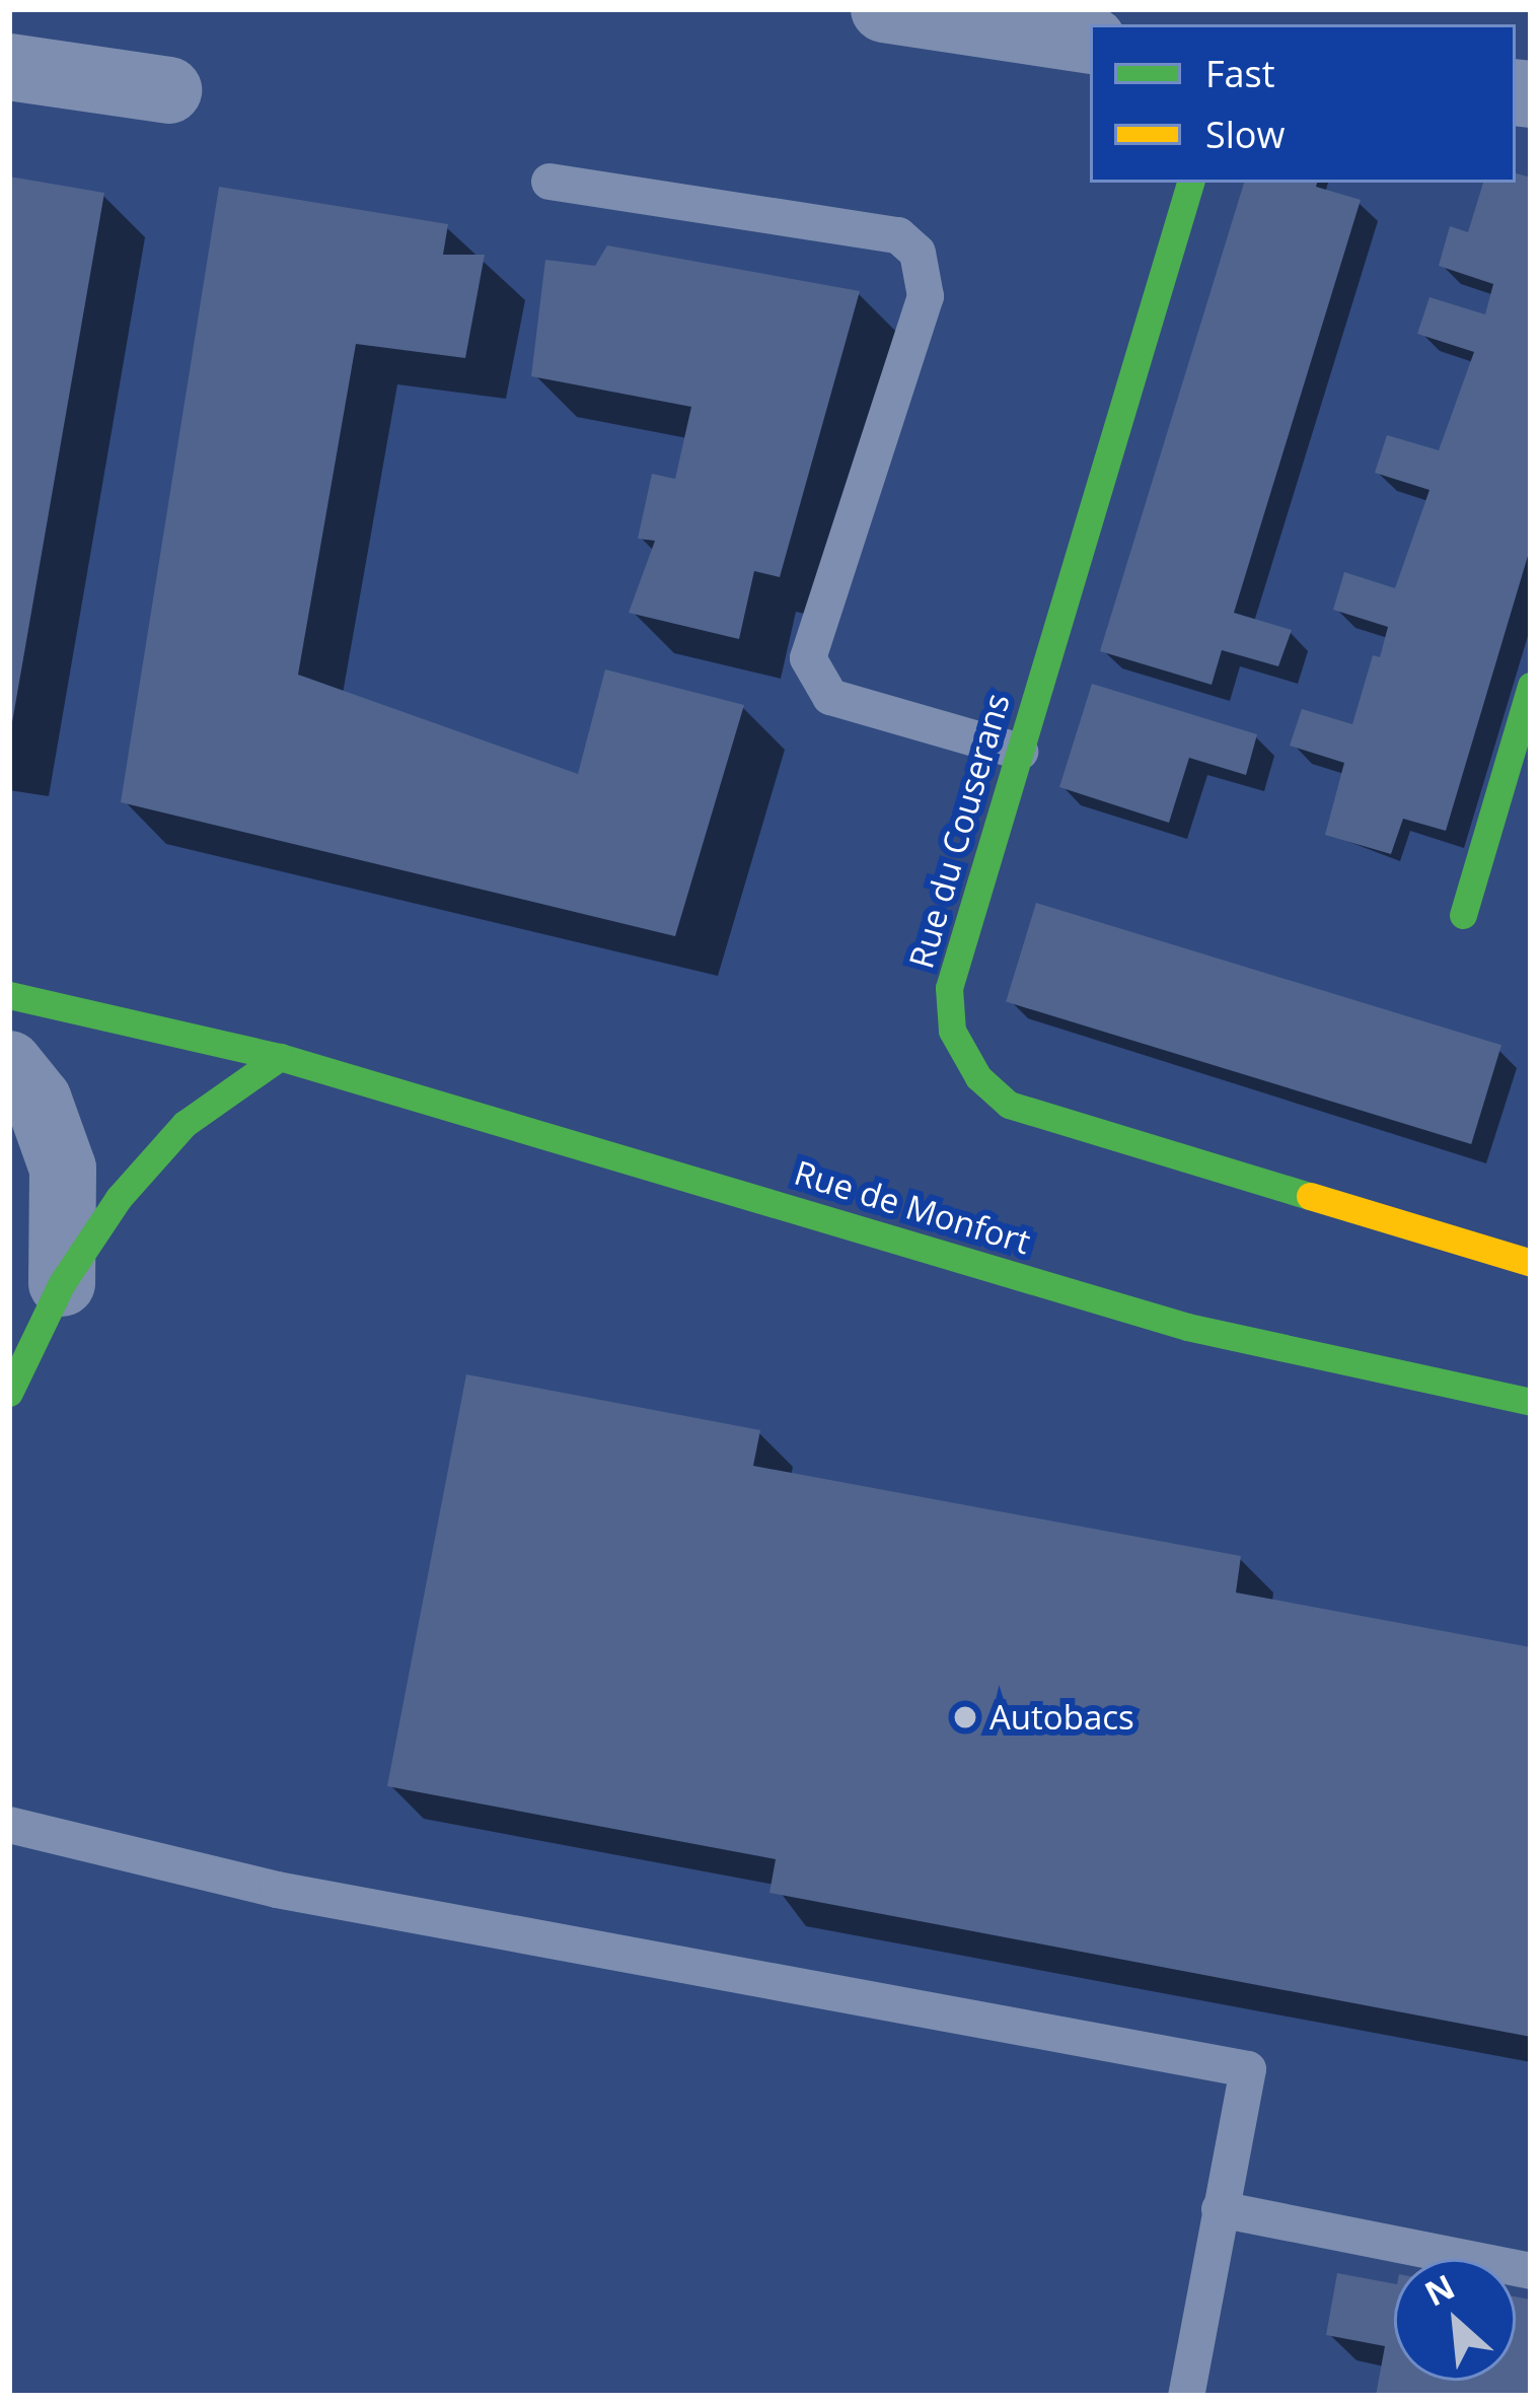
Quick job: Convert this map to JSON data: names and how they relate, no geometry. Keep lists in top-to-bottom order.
{
  "streets": {
    "street": ["Rue du Couserans", "Rue de Monfort"]
  },
  "places": ["Autobacs"],
  "legend": ["Fast", "Slow"],
  "north": "top left"
}
